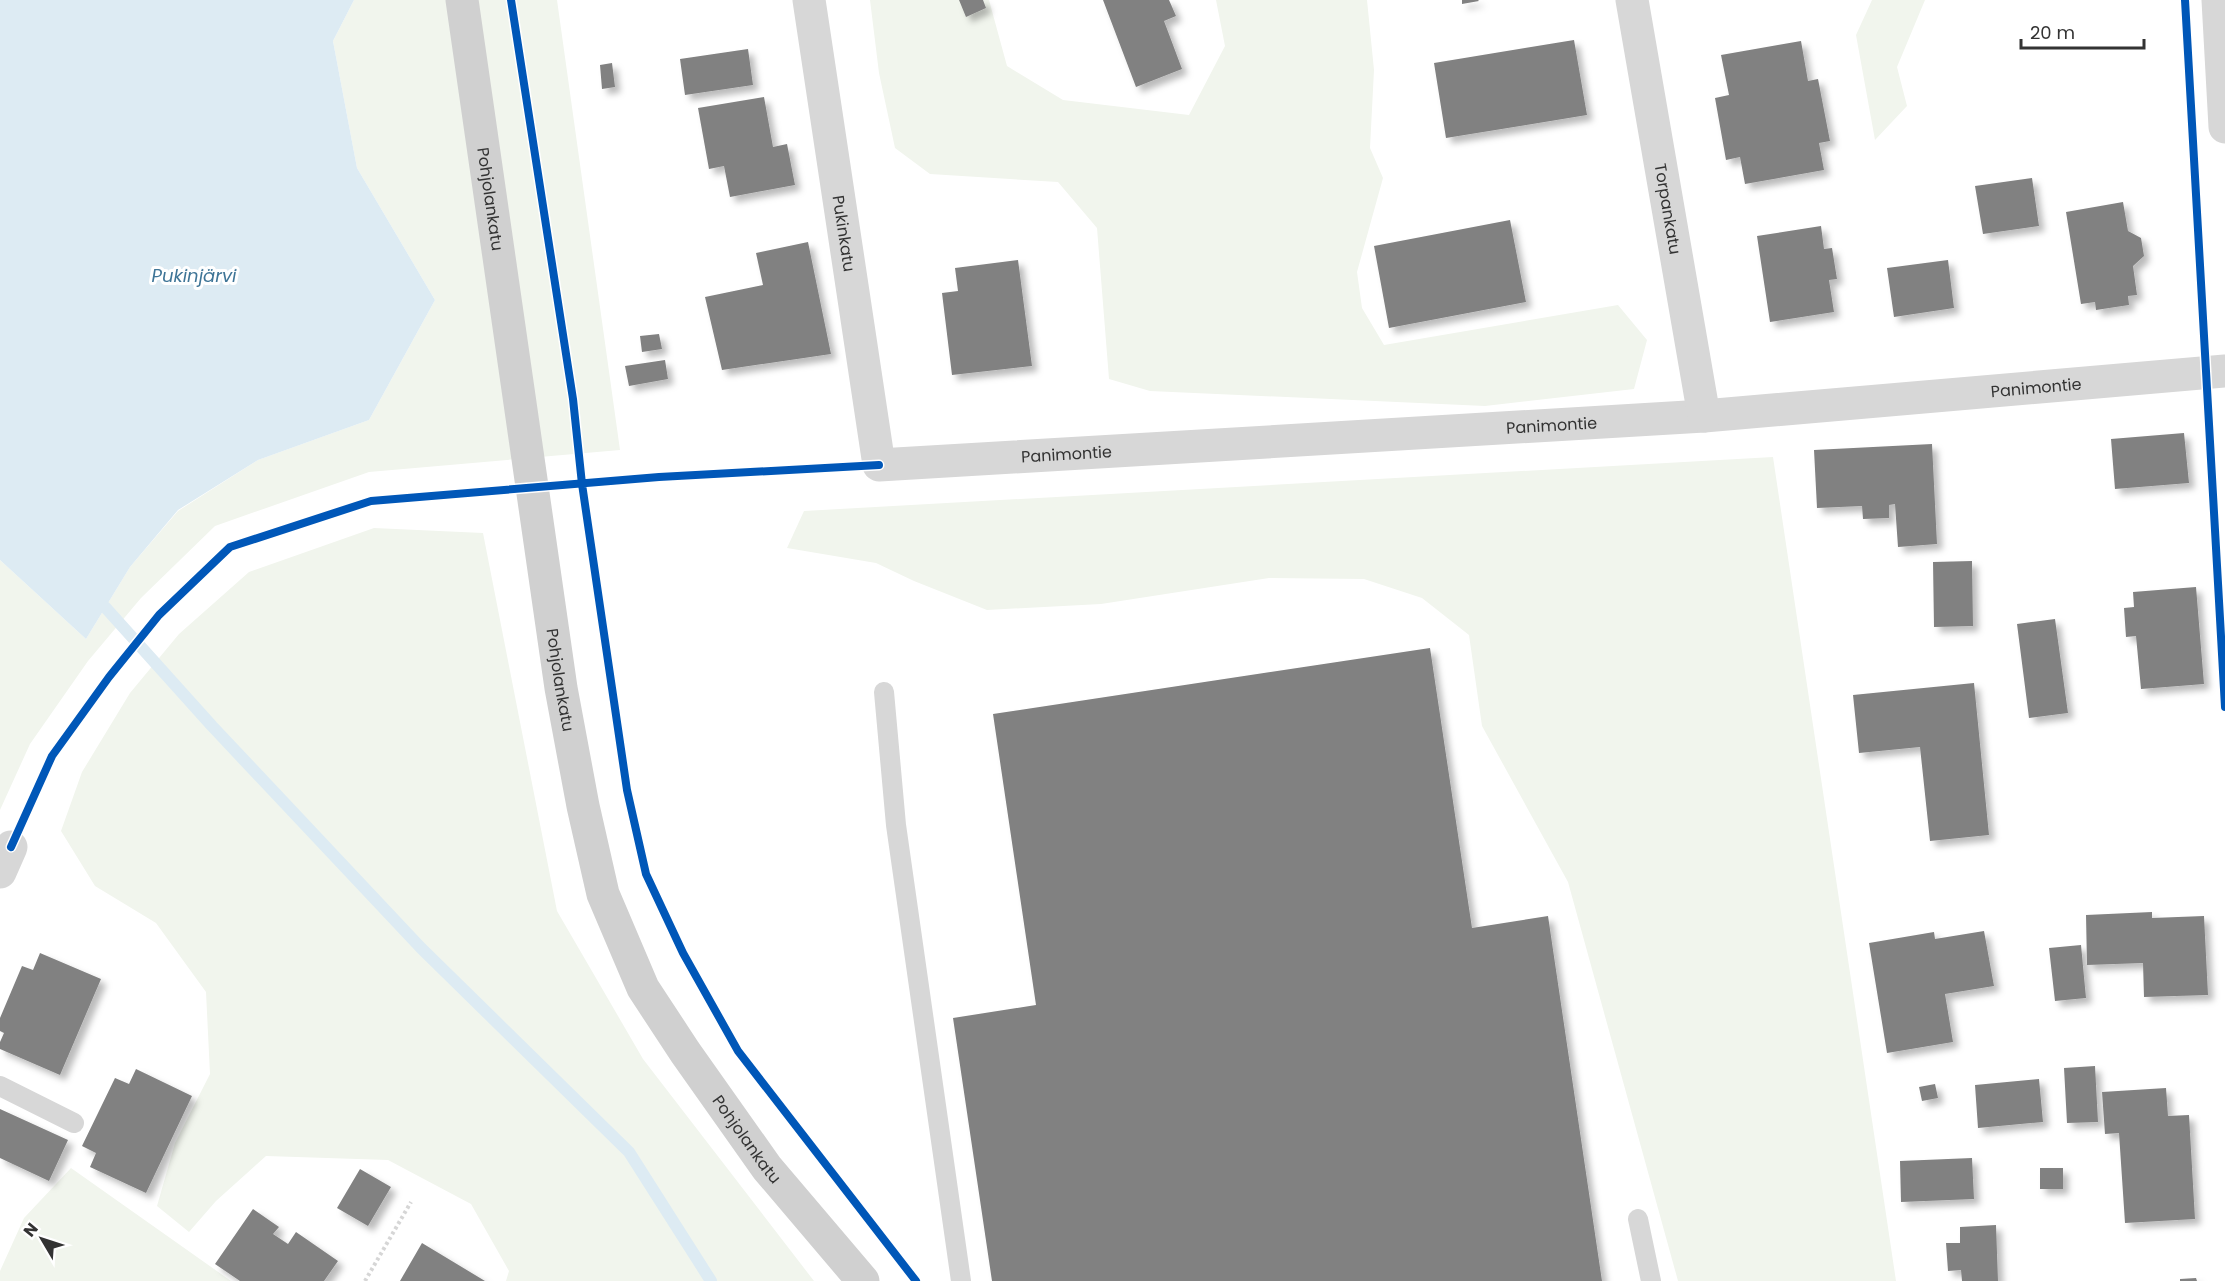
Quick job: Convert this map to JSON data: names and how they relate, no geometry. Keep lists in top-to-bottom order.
{
  "streets": {
    "main road": ["Pohjolankatu"],
    "street": ["Torpankatu", "Pukinkatu", "Panimontie"]
  },
  "crossings": [
    ["Torpankatu", "Panimontie"],
    ["Pukinkatu", "Panimontie"]
  ],
  "water": ["Pukinjärvi"],
  "scale_bar": "20 m",
  "north": "top left"
}
